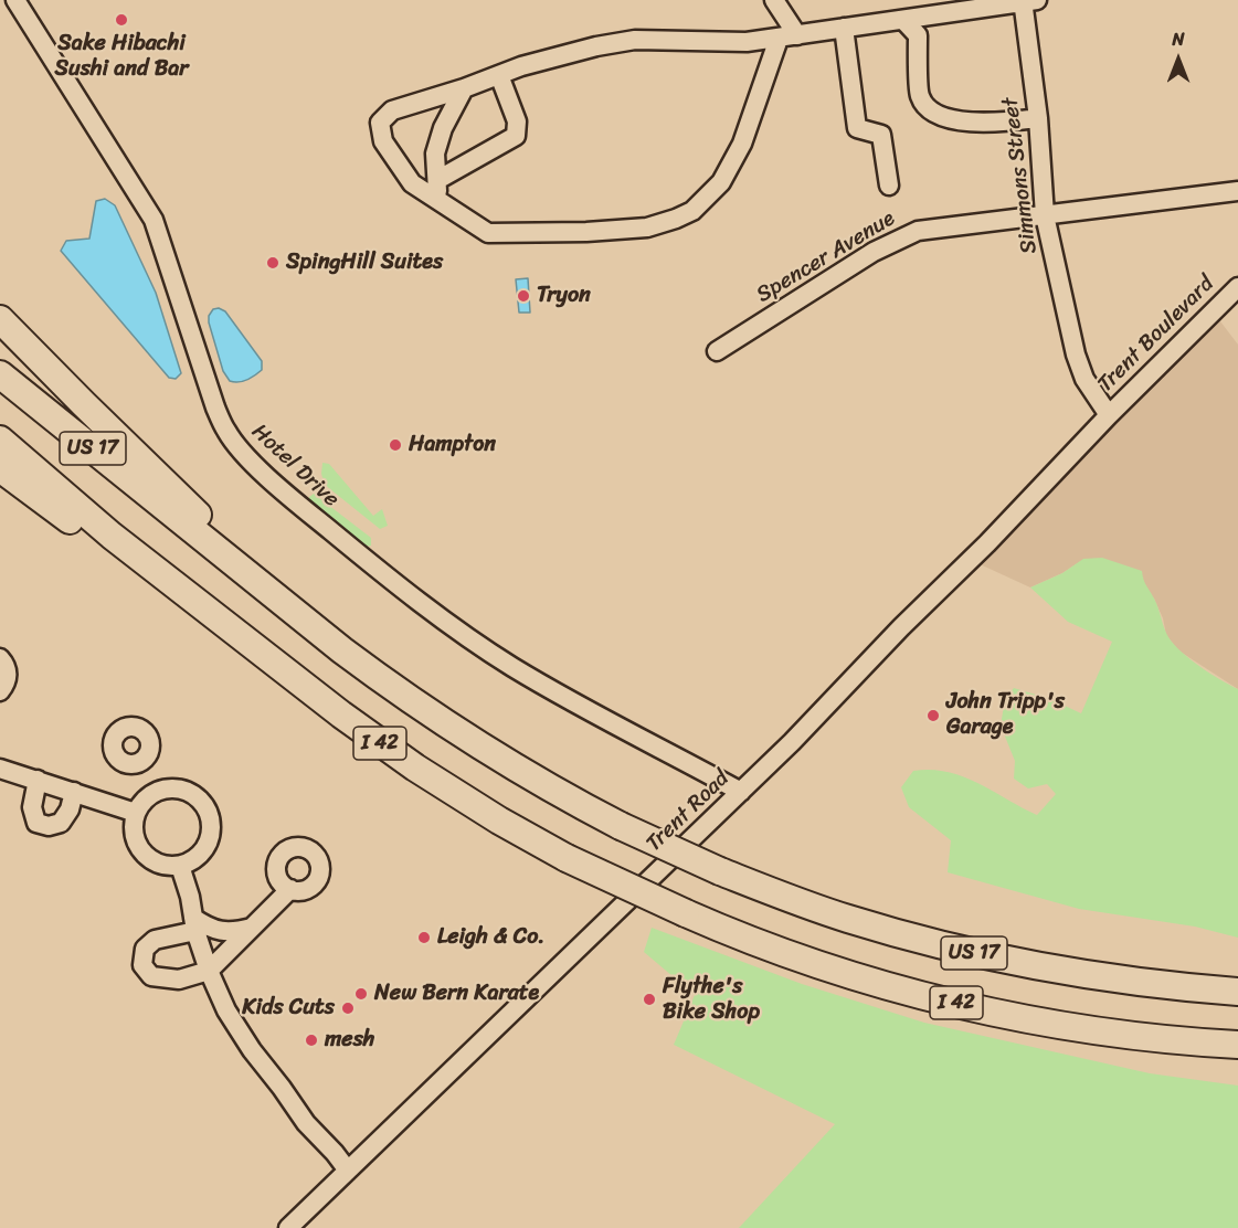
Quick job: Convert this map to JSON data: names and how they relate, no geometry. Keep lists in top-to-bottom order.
{
  "streets": {
    "highway": ["US 17", "I 42"],
    "street": [
      "Simmons Street",
      "Spencer Avenue",
      "Trent Boulevard",
      "Hotel Drive",
      "Trent Road"
    ]
  },
  "crossings": [
    ["Simmons Street", "Spencer Avenue"],
    ["Simmons Street", "Trent Boulevard"],
    ["Simmons Street", "Trent Road"],
    ["Trent Boulevard", "Trent Road"],
    ["Hotel Drive", "Trent Road"]
  ],
  "places": [
    "Sake Hibachi Sushi and Bar",
    "SpingHill Suites",
    "Tryon",
    "Hampton",
    "John Tripp's Garage",
    "Leigh & Co.",
    "New Bern Karate",
    "Flythe's Bike Shop",
    "Kids Cuts",
    "mesh"
  ],
  "north": "top"
}
